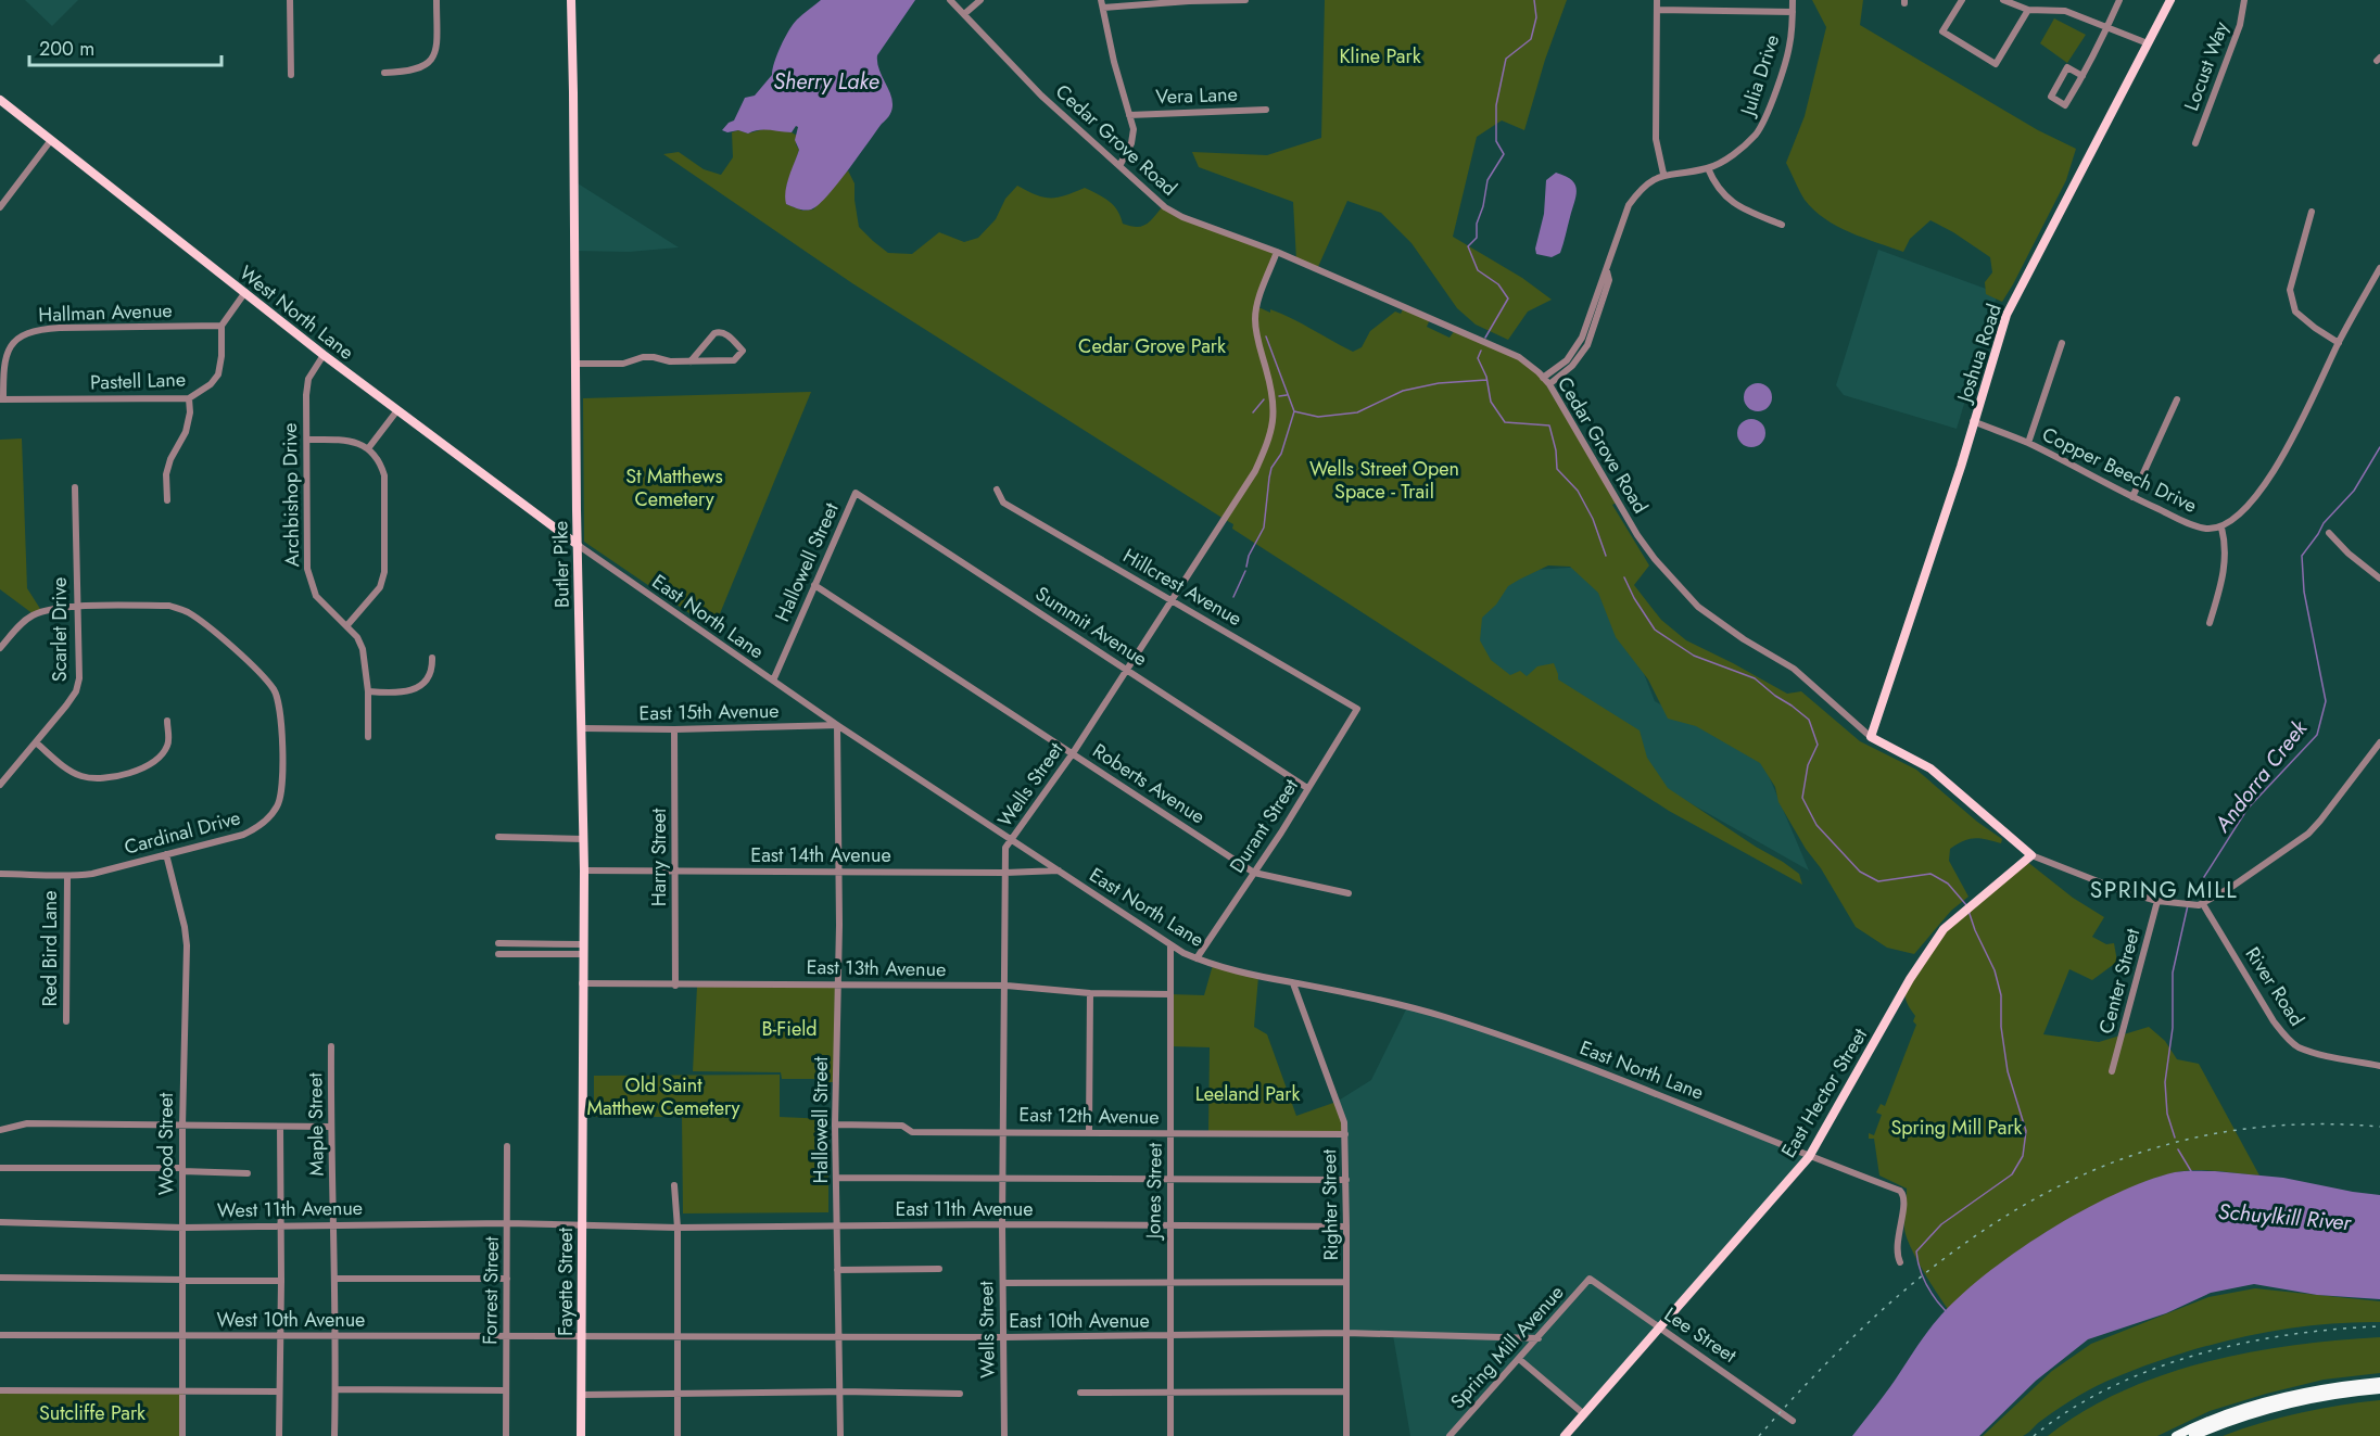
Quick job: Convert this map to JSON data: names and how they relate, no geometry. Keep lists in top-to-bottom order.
{
  "streets": {
    "main road": [
      "Cedar Grove Road",
      "West North Lane",
      "Joshua Road",
      "Butler Pike",
      "East Hector Street",
      "Fayette Street"
    ],
    "street": [
      "Locust Way",
      "Julia Drive",
      "Vera Lane",
      "Hallman Avenue",
      "Pastell Lane",
      "Copper Beech Drive",
      "Archbishop Drive",
      "Hallowell Street",
      "Hillcrest Avenue",
      "East North Lane",
      "Summit Avenue",
      "Scarlet Drive",
      "East 15th Avenue",
      "Roberts Avenue",
      "Wells Street",
      "Durant Street",
      "Cardinal Drive",
      "East 14th Avenue",
      "Harry Street",
      "Red Bird Lane",
      "East 13th Avenue",
      "Center Street",
      "River Road",
      "East 12th Avenue",
      "Maple Street",
      "Wood Street",
      "Jones Street",
      "Righter Street",
      "West 11th Avenue",
      "East 11th Avenue",
      "Forrest Street",
      "West 10th Avenue",
      "East 10th Avenue",
      "Lee Street",
      "Spring Mill Avenue"
    ]
  },
  "crossings": [
    ["Cedar Grove Road", "Joshua Road"],
    ["Cedar Grove Road", "Wells Street"],
    ["Cedar Grove Road", "East Hector Street"],
    ["Hallman Avenue", "Pastell Lane"],
    ["West North Lane", "Archbishop Drive"],
    ["West North Lane", "Butler Pike"],
    ["West North Lane", "East North Lane"],
    ["Joshua Road", "Copper Beech Drive"],
    ["Hallowell Street", "East North Lane"],
    ["Hallowell Street", "Summit Avenue"],
    ["Hallowell Street", "East 15th Avenue"],
    ["Hallowell Street", "Roberts Avenue"],
    ["Hallowell Street", "East 14th Avenue"],
    ["Hallowell Street", "East 13th Avenue"],
    ["Hallowell Street", "East 12th Avenue"],
    ["Hallowell Street", "East 11th Avenue"],
    ["Hallowell Street", "East 10th Avenue"],
    ["Butler Pike", "East North Lane"],
    ["Butler Pike", "East 15th Avenue"],
    ["Butler Pike", "East 14th Avenue"],
    ["Butler Pike", "East 13th Avenue"],
    ["Butler Pike", "Fayette Street"],
    ["Hillcrest Avenue", "Wells Street"],
    ["Hillcrest Avenue", "Durant Street"],
    ["East North Lane", "East 15th Avenue"],
    ["East North Lane", "Wells Street"],
    ["East North Lane", "Durant Street"],
    ["East North Lane", "East 14th Avenue"],
    ["East North Lane", "East Hector Street"],
    ["East North Lane", "Jones Street"],
    ["East North Lane", "Righter Street"],
    ["Summit Avenue", "Wells Street"],
    ["Summit Avenue", "Durant Street"],
    ["Scarlet Drive", "Cardinal Drive"],
    ["East 15th Avenue", "Harry Street"],
    ["Roberts Avenue", "Wells Street"],
    ["Roberts Avenue", "Durant Street"],
    ["Wells Street", "East 14th Avenue"],
    ["Wells Street", "East 13th Avenue"],
    ["Wells Street", "East 12th Avenue"],
    ["Wells Street", "East 11th Avenue"],
    ["Wells Street", "East 10th Avenue"],
    ["Cardinal Drive", "Red Bird Lane"],
    ["Cardinal Drive", "Wood Street"],
    ["East 14th Avenue", "Harry Street"],
    ["Harry Street", "East 13th Avenue"],
    ["East 13th Avenue", "Jones Street"],
    ["East Hector Street", "Lee Street"],
    ["East 12th Avenue", "Jones Street"],
    ["East 12th Avenue", "Righter Street"],
    ["Maple Street", "West 11th Avenue"],
    ["Maple Street", "West 10th Avenue"],
    ["Wood Street", "West 11th Avenue"],
    ["Wood Street", "West 10th Avenue"],
    ["Jones Street", "East 11th Avenue"],
    ["Jones Street", "East 10th Avenue"],
    ["Righter Street", "East 11th Avenue"],
    ["Righter Street", "East 10th Avenue"],
    ["West 11th Avenue", "East 11th Avenue"],
    ["West 11th Avenue", "Fayette Street"],
    ["West 11th Avenue", "Forrest Street"],
    ["East 11th Avenue", "Fayette Street"],
    ["Fayette Street", "West 10th Avenue"],
    ["Fayette Street", "East 10th Avenue"],
    ["Forrest Street", "West 10th Avenue"],
    ["West 10th Avenue", "East 10th Avenue"],
    ["East 10th Avenue", "Spring Mill Avenue"],
    ["Lee Street", "Spring Mill Avenue"]
  ],
  "districts": ["SPRING MILL"],
  "water": ["Sherry Lake", "Andorra Creek", "Schuylkill River"],
  "parks": [
    "Kline Park",
    "Cedar Grove Park",
    "Wells Street Open Space - Trail",
    "St Matthews Cemetery",
    "B-Field",
    "Old Saint Matthew Cemetery",
    "Leeland Park",
    "Spring Mill Park",
    "Sutcliffe Park"
  ],
  "scale_bar": "200 m"
}
